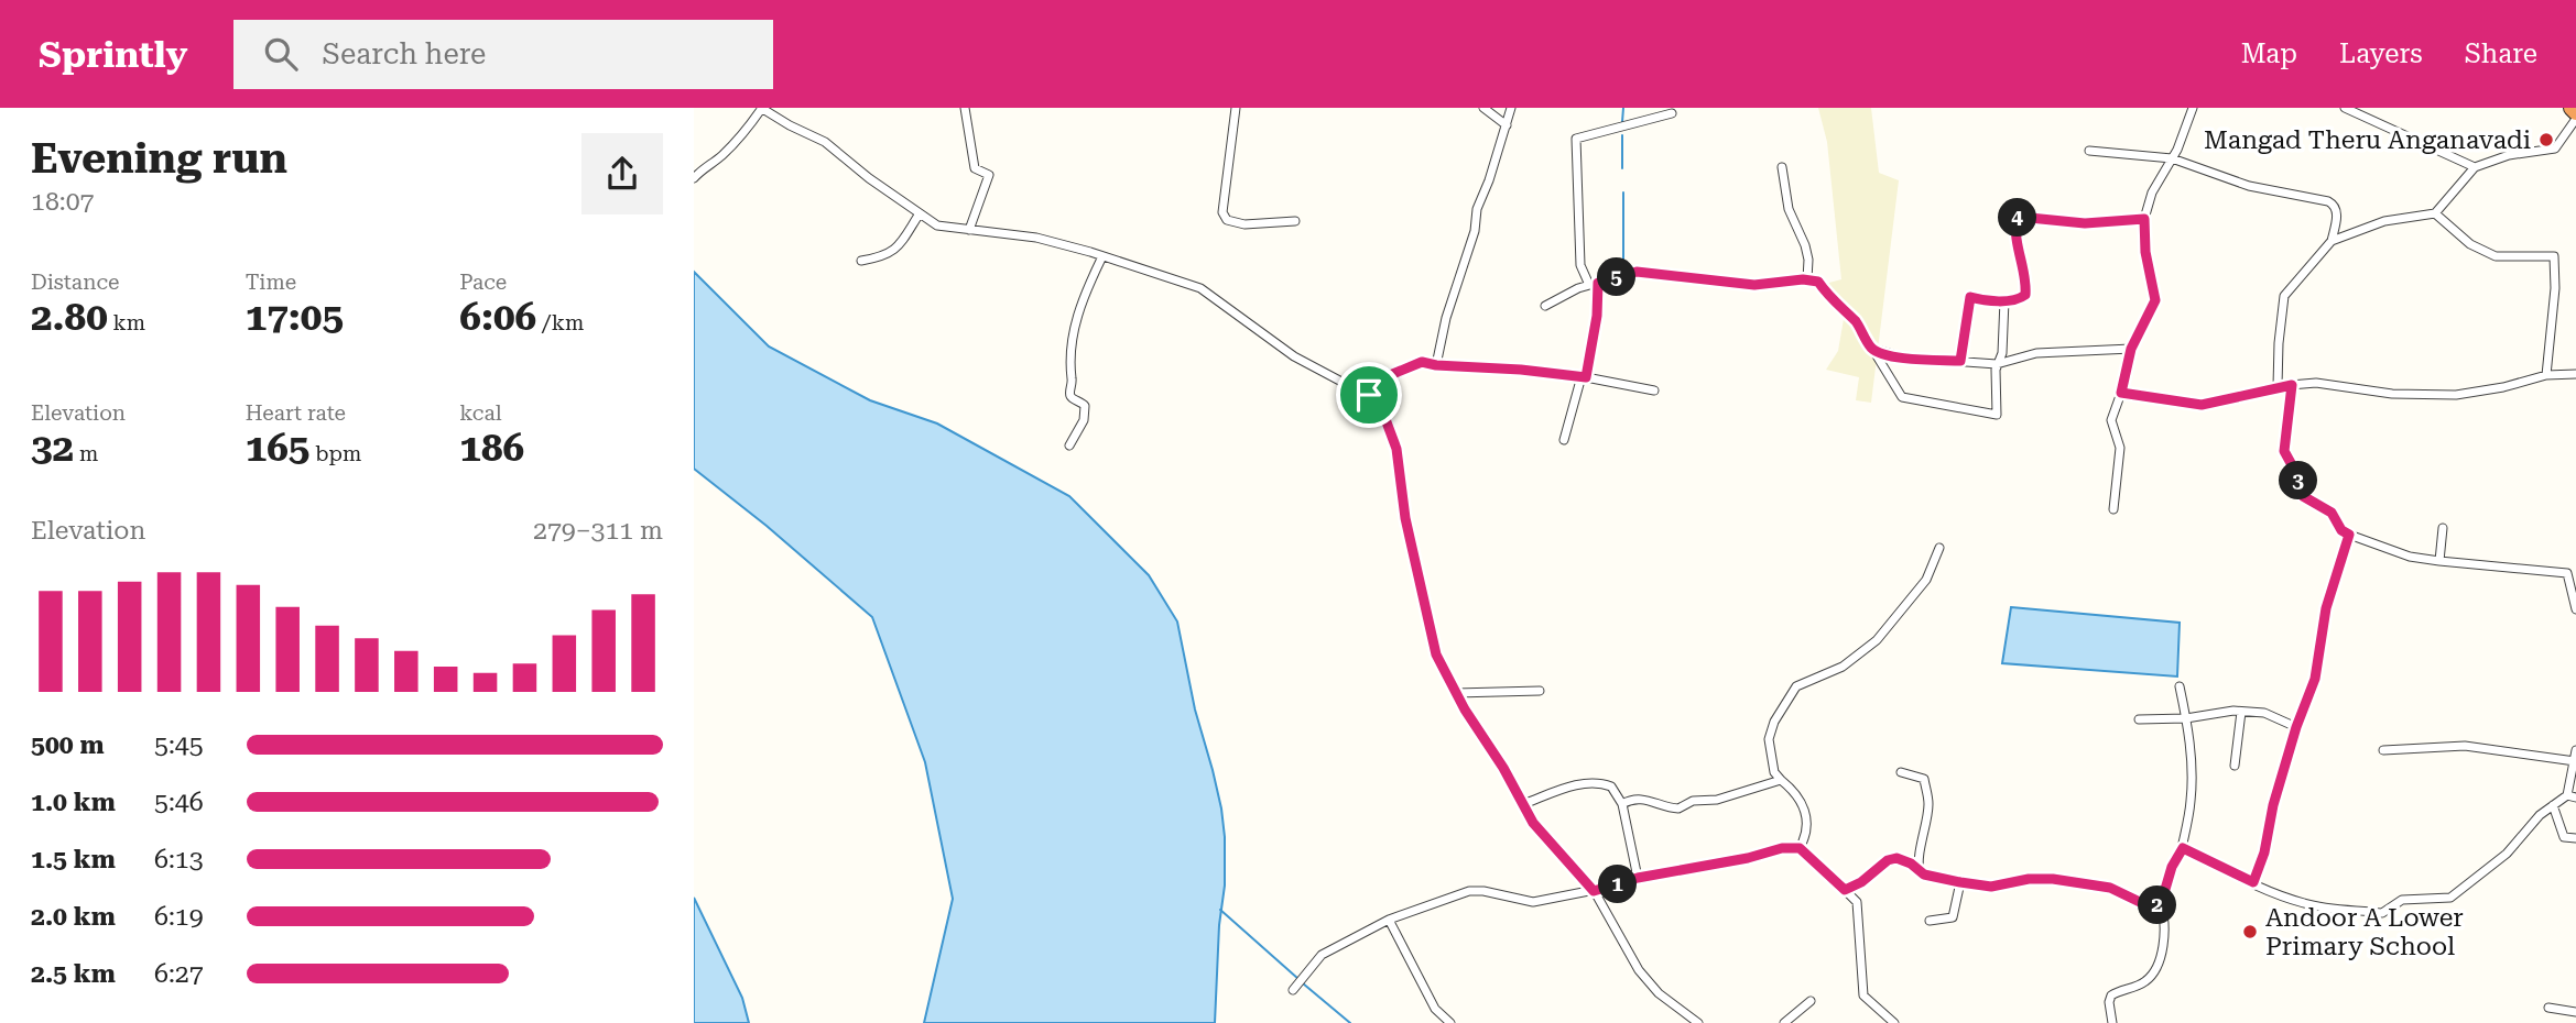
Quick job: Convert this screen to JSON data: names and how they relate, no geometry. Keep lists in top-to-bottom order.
{
  "places": ["Mangad Theru Anganavadi", "Andoor A Lower Primary School"],
  "page": {
    "header": "Sprintly",
    "search": "Search here",
    "nav": ["Map", "Layers", "Share"],
    "heading": ["Evening run", "18:07"],
    "pins": [
      "4",
      "5",
      "3",
      "1",
      "2"
    ],
    "stats": [
      ["Distance", "2.80 km"],
      ["Time", "17:05"],
      ["Pace", "6:06 /km"],
      ["Elevation", "32 m"],
      ["Heart rate", "165 bpm"],
      ["kcal", "186"]
    ],
    "chart": ["Elevation", "279–311 m"],
    "list": [
      {
        "name": "500 m",
        "note": "5:45"
      },
      {
        "name": "1.0 km",
        "note": "5:46"
      },
      {
        "name": "1.5 km",
        "note": "6:13"
      },
      {
        "name": "2.0 km",
        "note": "6:19"
      },
      {
        "name": "2.5 km",
        "note": "6:27"
      }
    ]
  }
}
